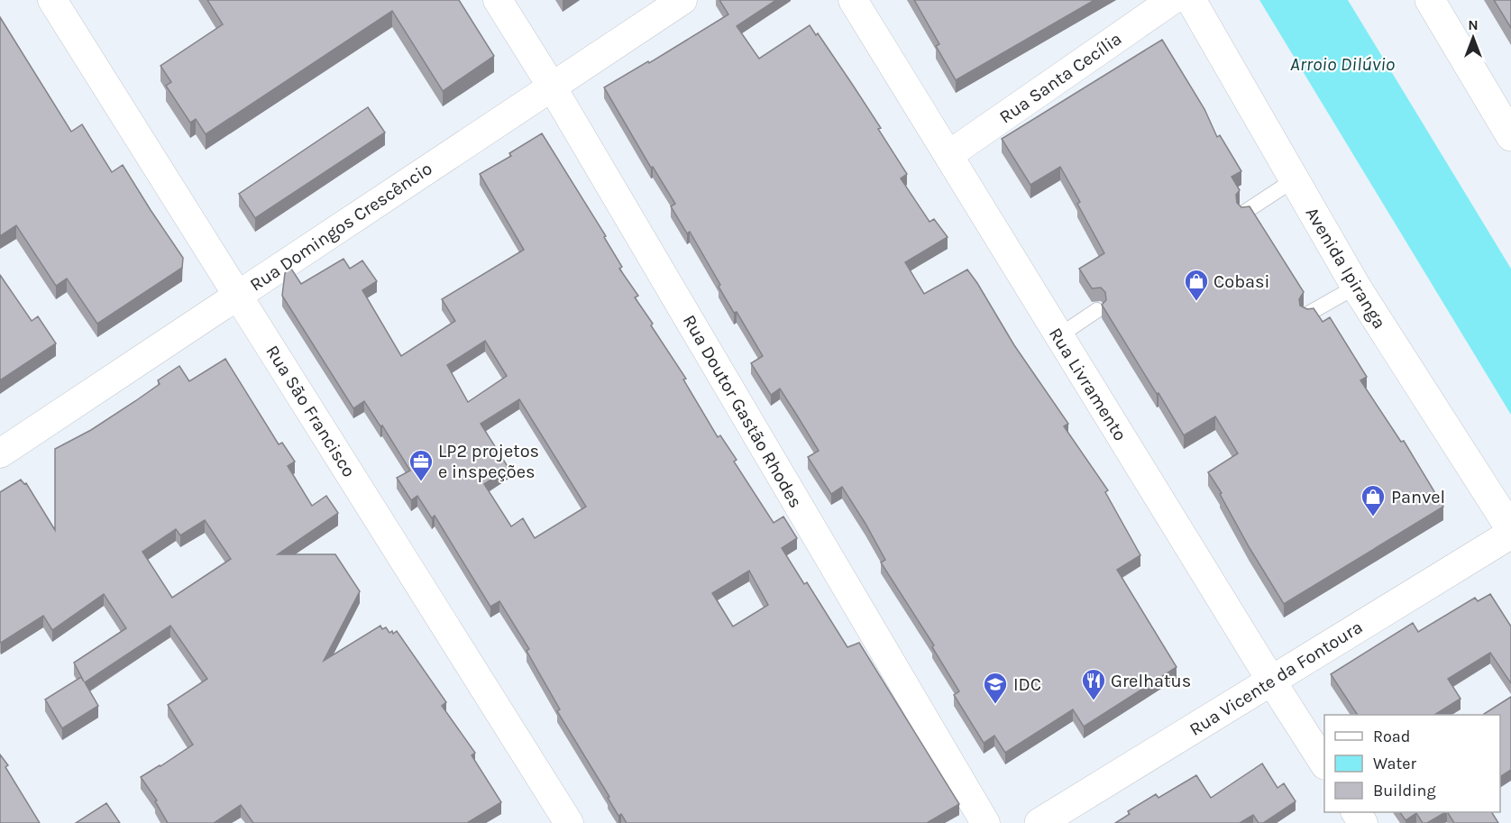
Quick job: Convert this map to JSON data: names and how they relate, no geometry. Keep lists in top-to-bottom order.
{
  "streets": {
    "main road": ["Avenida Ipiranga", "Rua Vicente da Fontoura"],
    "street": [
      "Rua Santa Cecília",
      "Rua Domingos Crescêncio",
      "Rua Livramento",
      "Rua São Francisco",
      "Rua Doutor Gastão Rhodes"
    ]
  },
  "crossings": [
    ["Rua Santa Cecília", "Rua Livramento"],
    ["Rua Domingos Crescêncio", "Rua São Francisco"],
    ["Rua Domingos Crescêncio", "Rua Doutor Gastão Rhodes"],
    ["Avenida Ipiranga", "Rua Vicente da Fontoura"],
    ["Rua Livramento", "Rua Vicente da Fontoura"]
  ],
  "water": ["Arroio Dilúvio"],
  "places": {
    "shop": ["Cobasi", "Panvel"],
    "office": ["LP2 projetos e inspeções"],
    "restaurant": ["Grelhatus"],
    "school or university": ["IDC"]
  },
  "legend": ["Road", "Water", "Building"],
  "north": "top"
}
